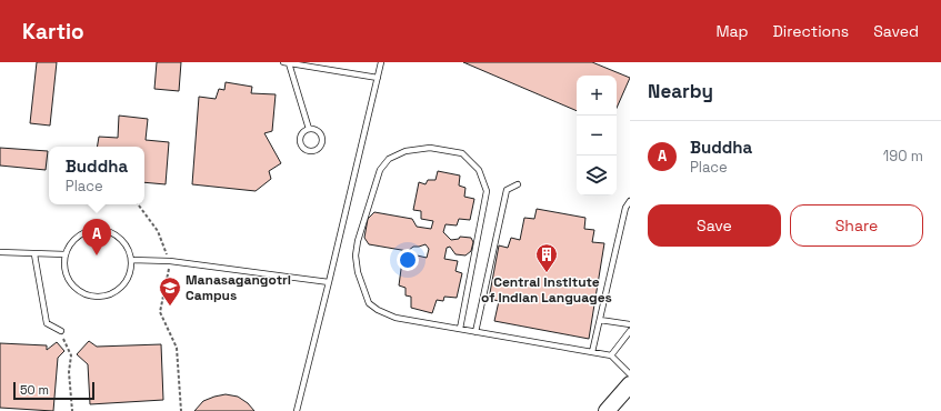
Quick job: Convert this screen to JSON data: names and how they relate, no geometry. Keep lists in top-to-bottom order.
{
  "places": {
    "building": ["Central Institute of Indian Languages"],
    "school or university": ["Manasagangotri Campus"]
  },
  "scale_bar": "50 m",
  "page": {
    "header": "Kartio",
    "nav": ["Map", "Directions", "Saved"],
    "heading": "Nearby",
    "map_buttons": ["+", "−"],
    "list": [
      {
        "mark": "A",
        "name": "Buddha",
        "note": "Place",
        "value": "190 m"
      }
    ],
    "popup": ["Buddha", "Place"],
    "buttons": ["Save", "Share"],
    "pins": "A",
    "scale": "50 m"
  }
}
